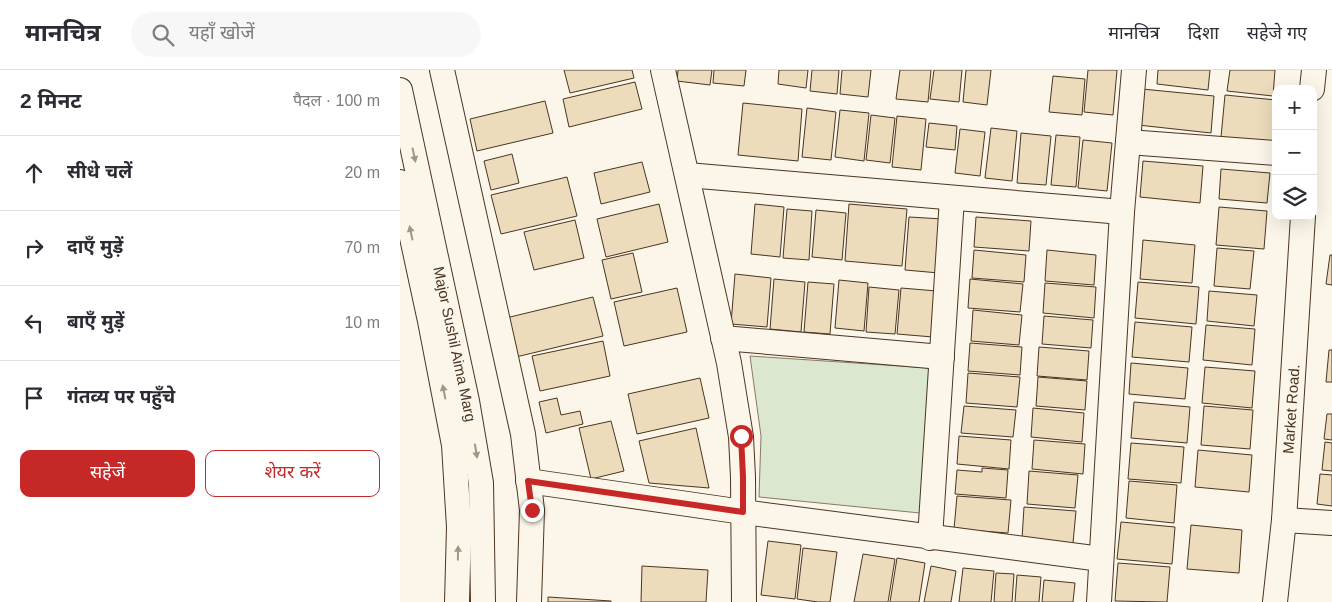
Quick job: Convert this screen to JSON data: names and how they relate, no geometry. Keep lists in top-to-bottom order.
{
  "streets": {
    "street": ["Major Sushil Aima Marg", "Market Road."]
  },
  "page": {
    "header": "मानचित्र",
    "search": "यहाँ खोजें",
    "nav": ["मानचित्र", "दिशा", "सहेजे गए"],
    "heading": ["2 मिनट", "पैदल · 100 m"],
    "map_buttons": ["+", "−"],
    "list": [
      ["सीधे चलें", "20 m"],
      ["दाएँ मुड़ें", "70 m"],
      ["बाएँ मुड़ें", "10 m"],
      "गंतव्य पर पहुँचे"
    ],
    "buttons": ["सहेजें", "शेयर करें"]
  }
}
